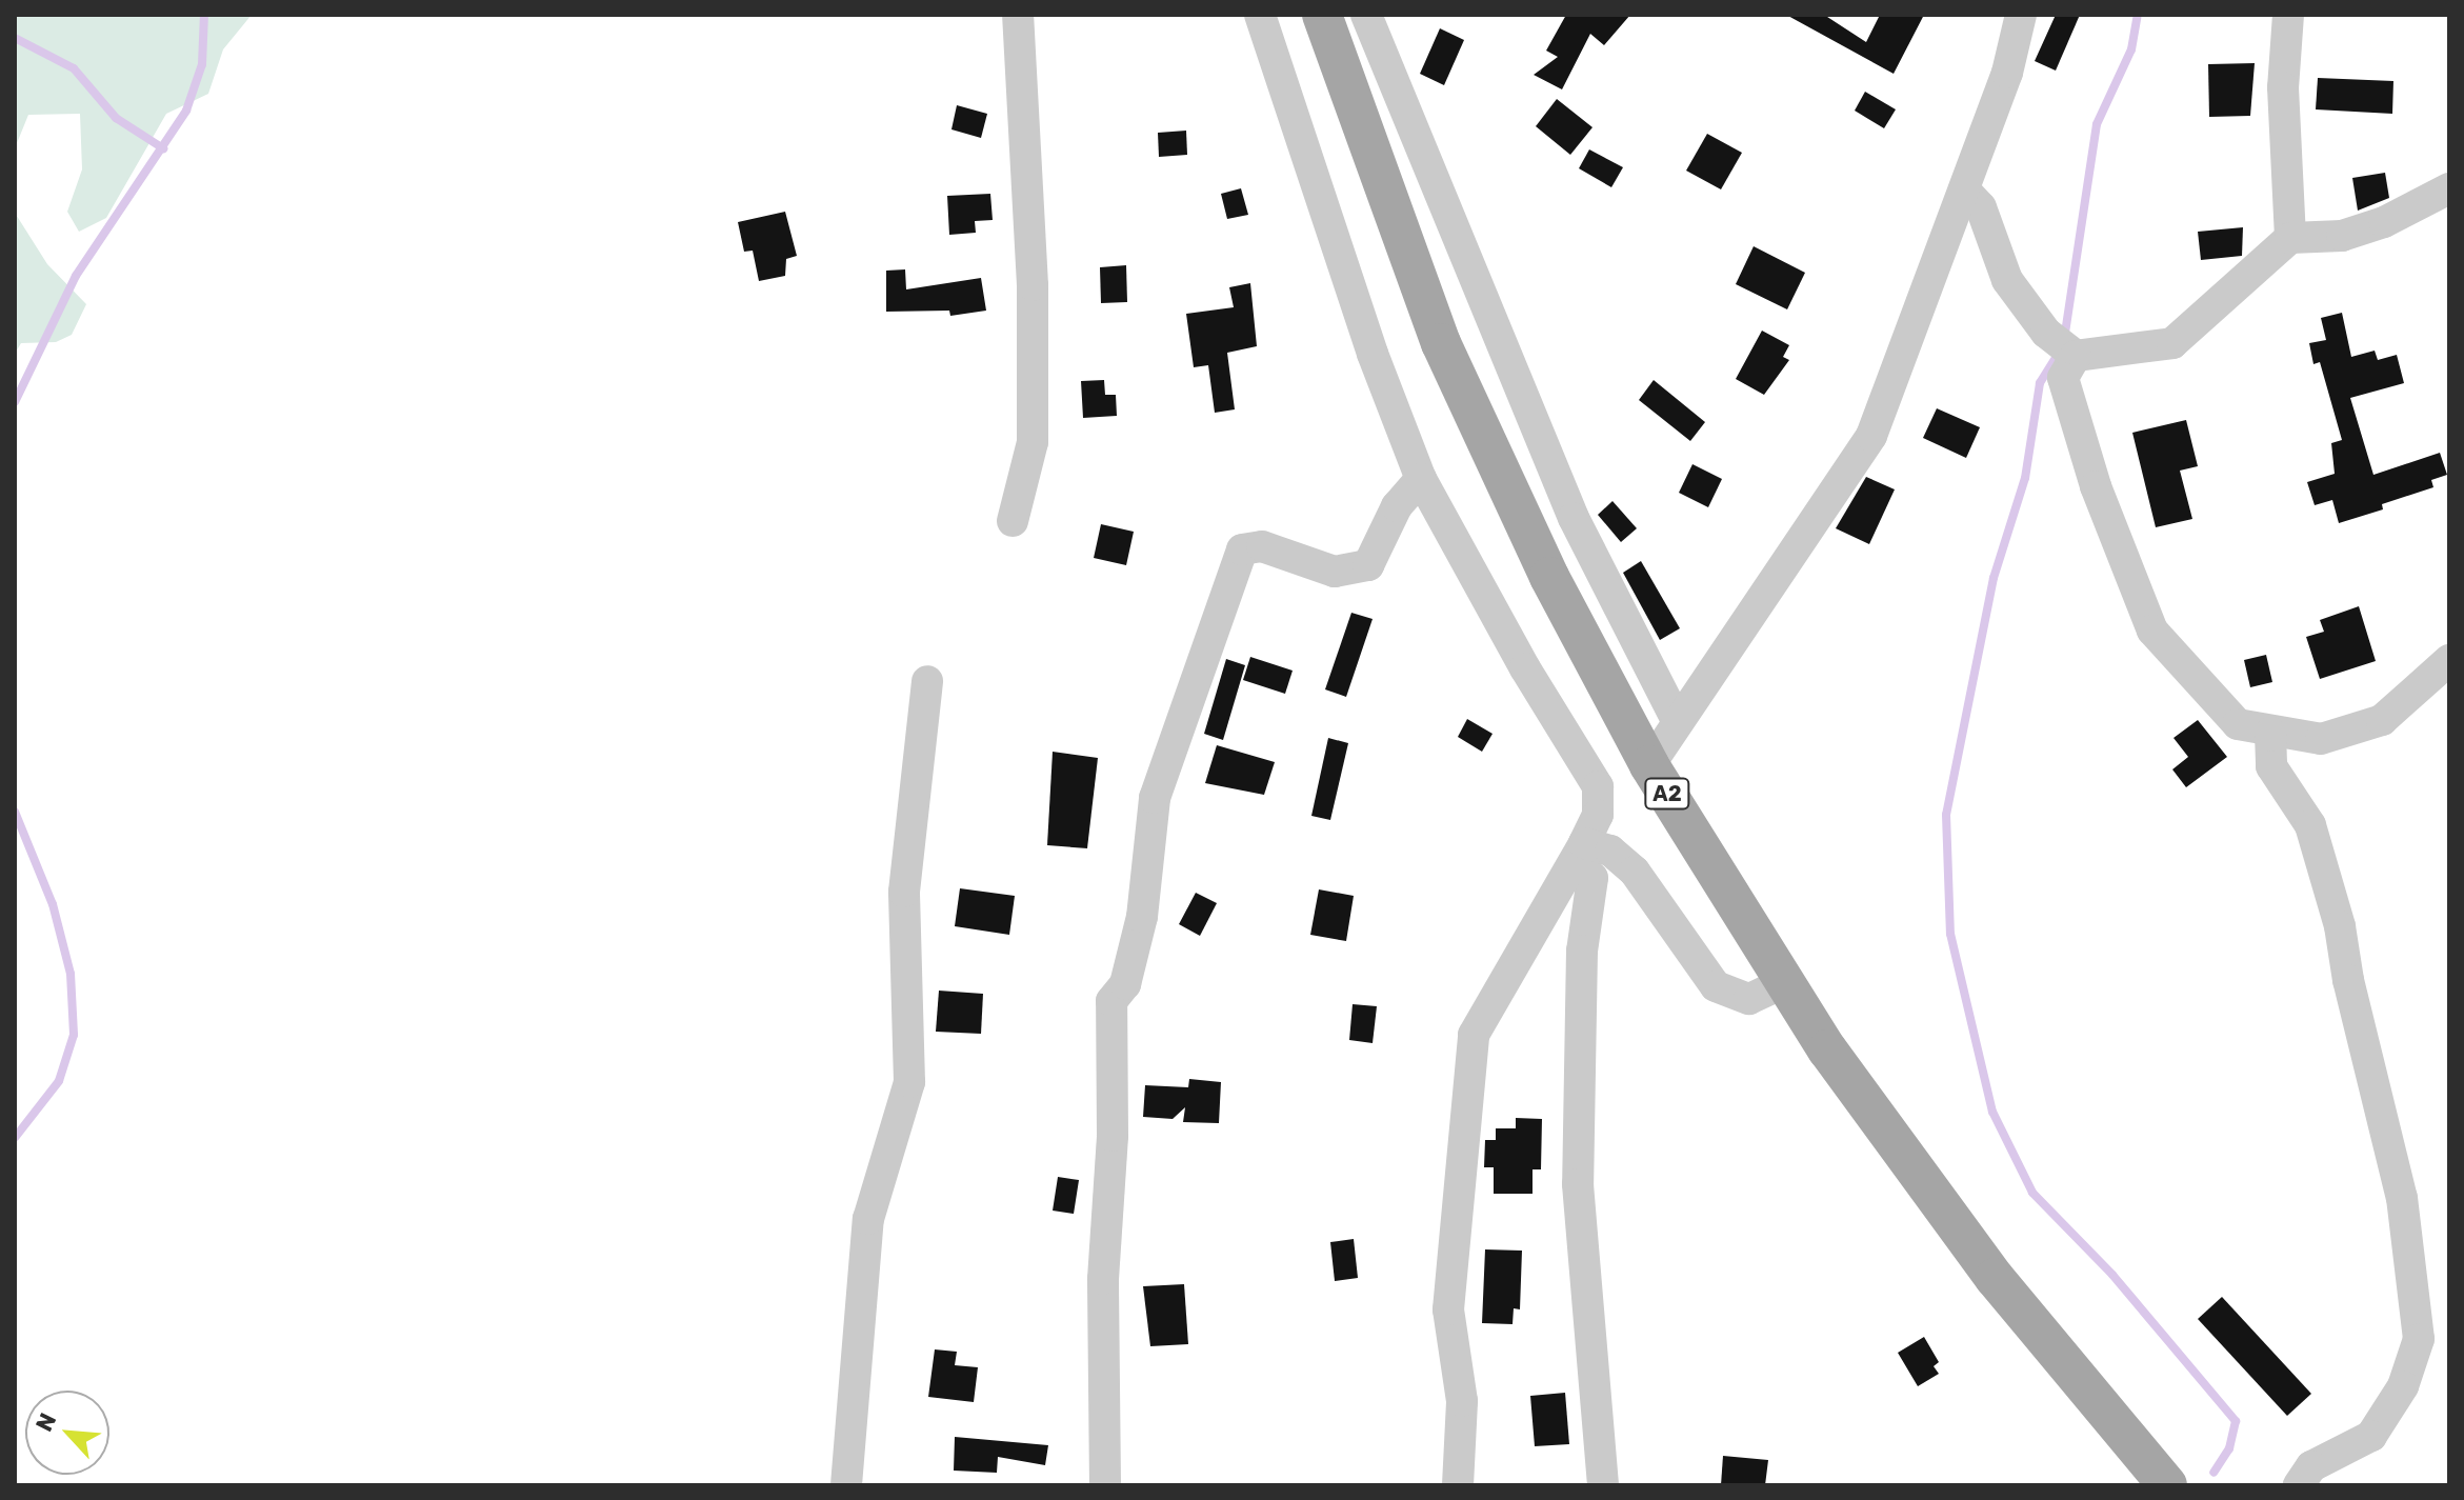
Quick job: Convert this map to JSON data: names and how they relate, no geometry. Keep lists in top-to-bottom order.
{
  "streets": {
    "main road": ["A2"]
  },
  "north": "top left"
}
